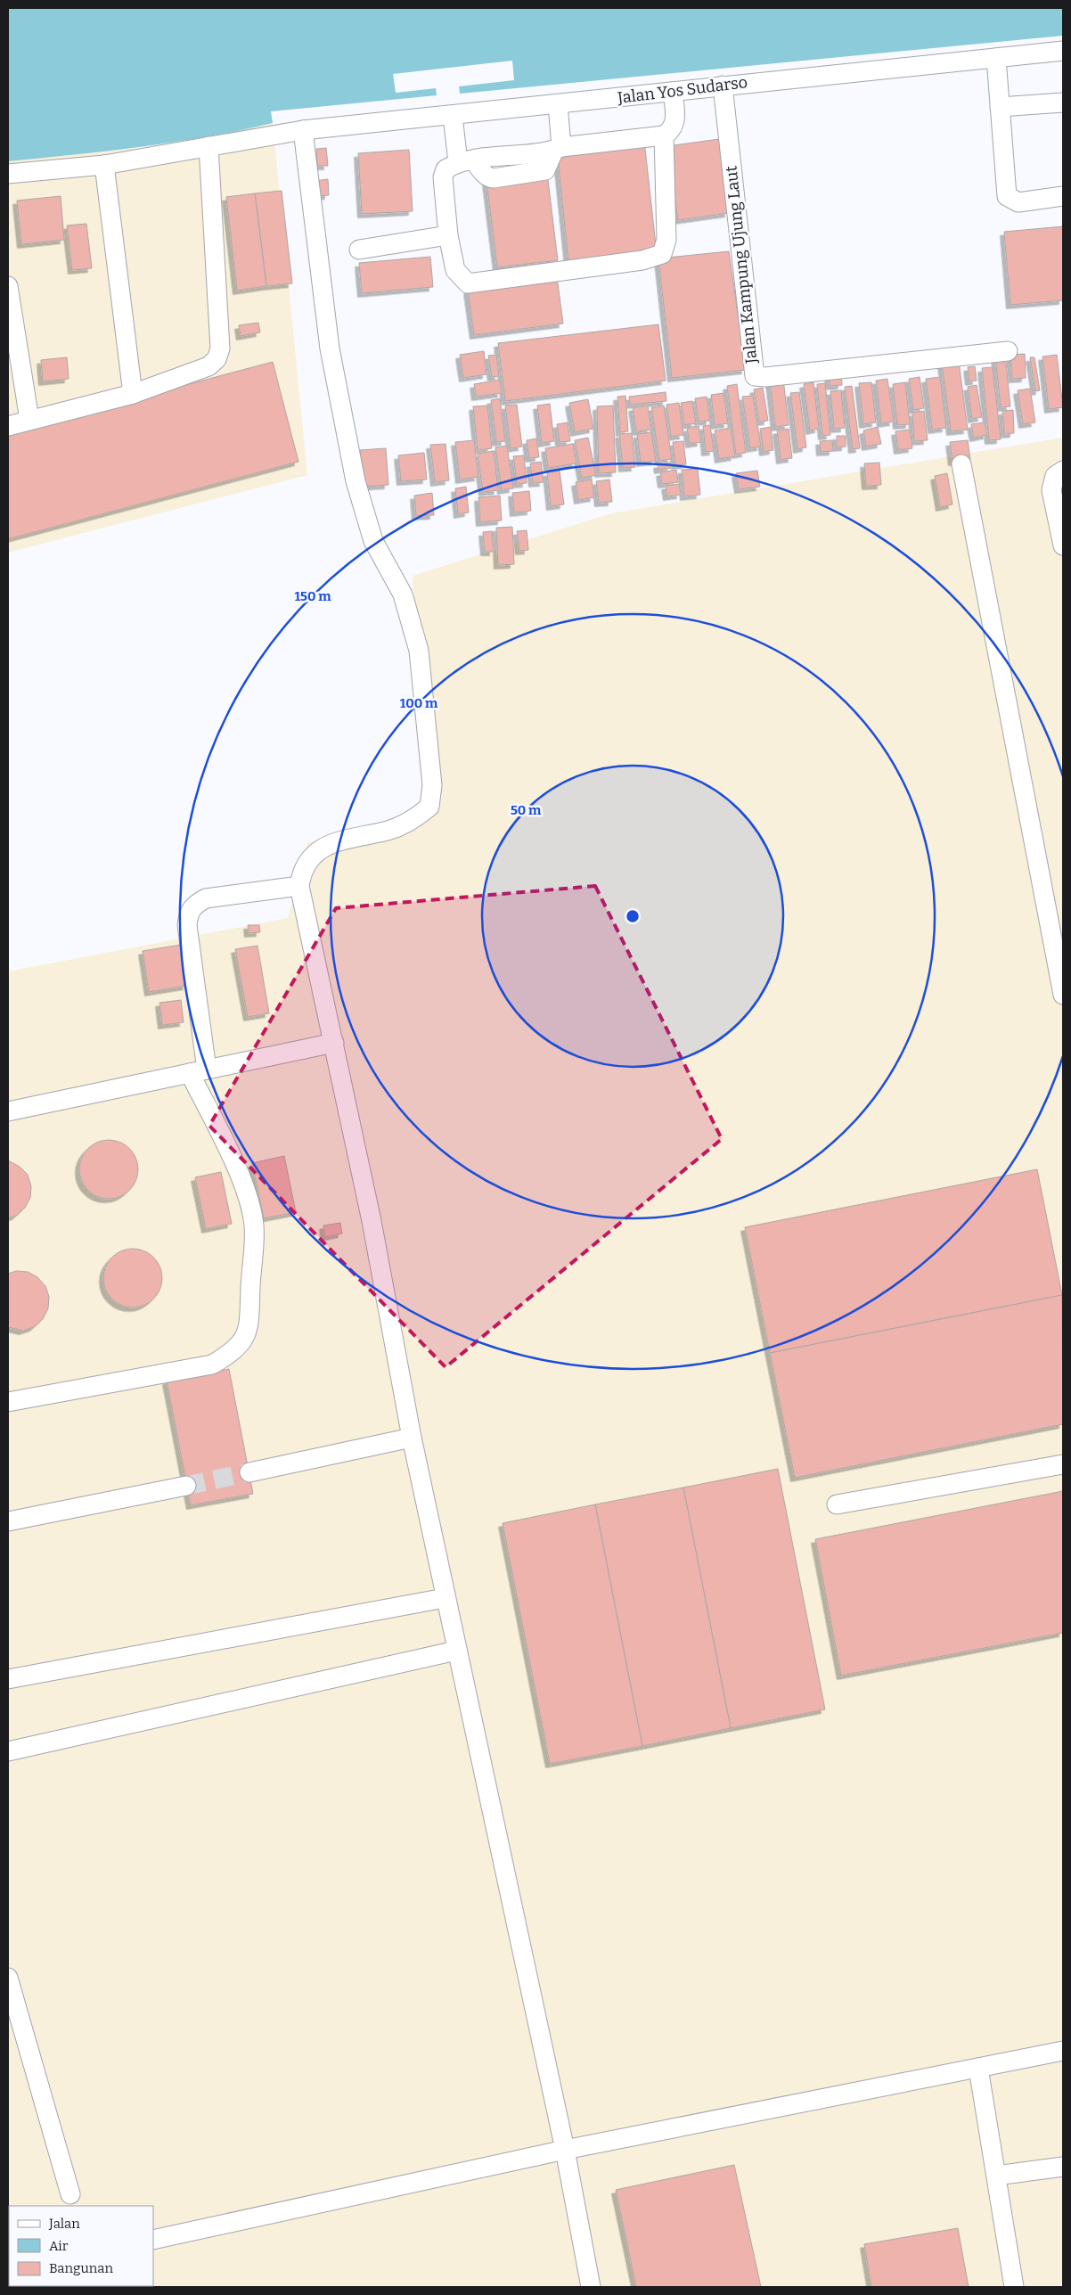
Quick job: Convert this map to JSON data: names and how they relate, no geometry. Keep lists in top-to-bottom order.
{
  "streets": {
    "street": ["Jalan Yos Sudarso", "Jalan Kampung Ujung Laut"]
  },
  "crossings": [
    ["Jalan Yos Sudarso", "Jalan Kampung Ujung Laut"]
  ],
  "legend": ["Jalan", "Air", "Bangunan"],
  "rings": ["150 m", "100 m", "50 m"]
}
